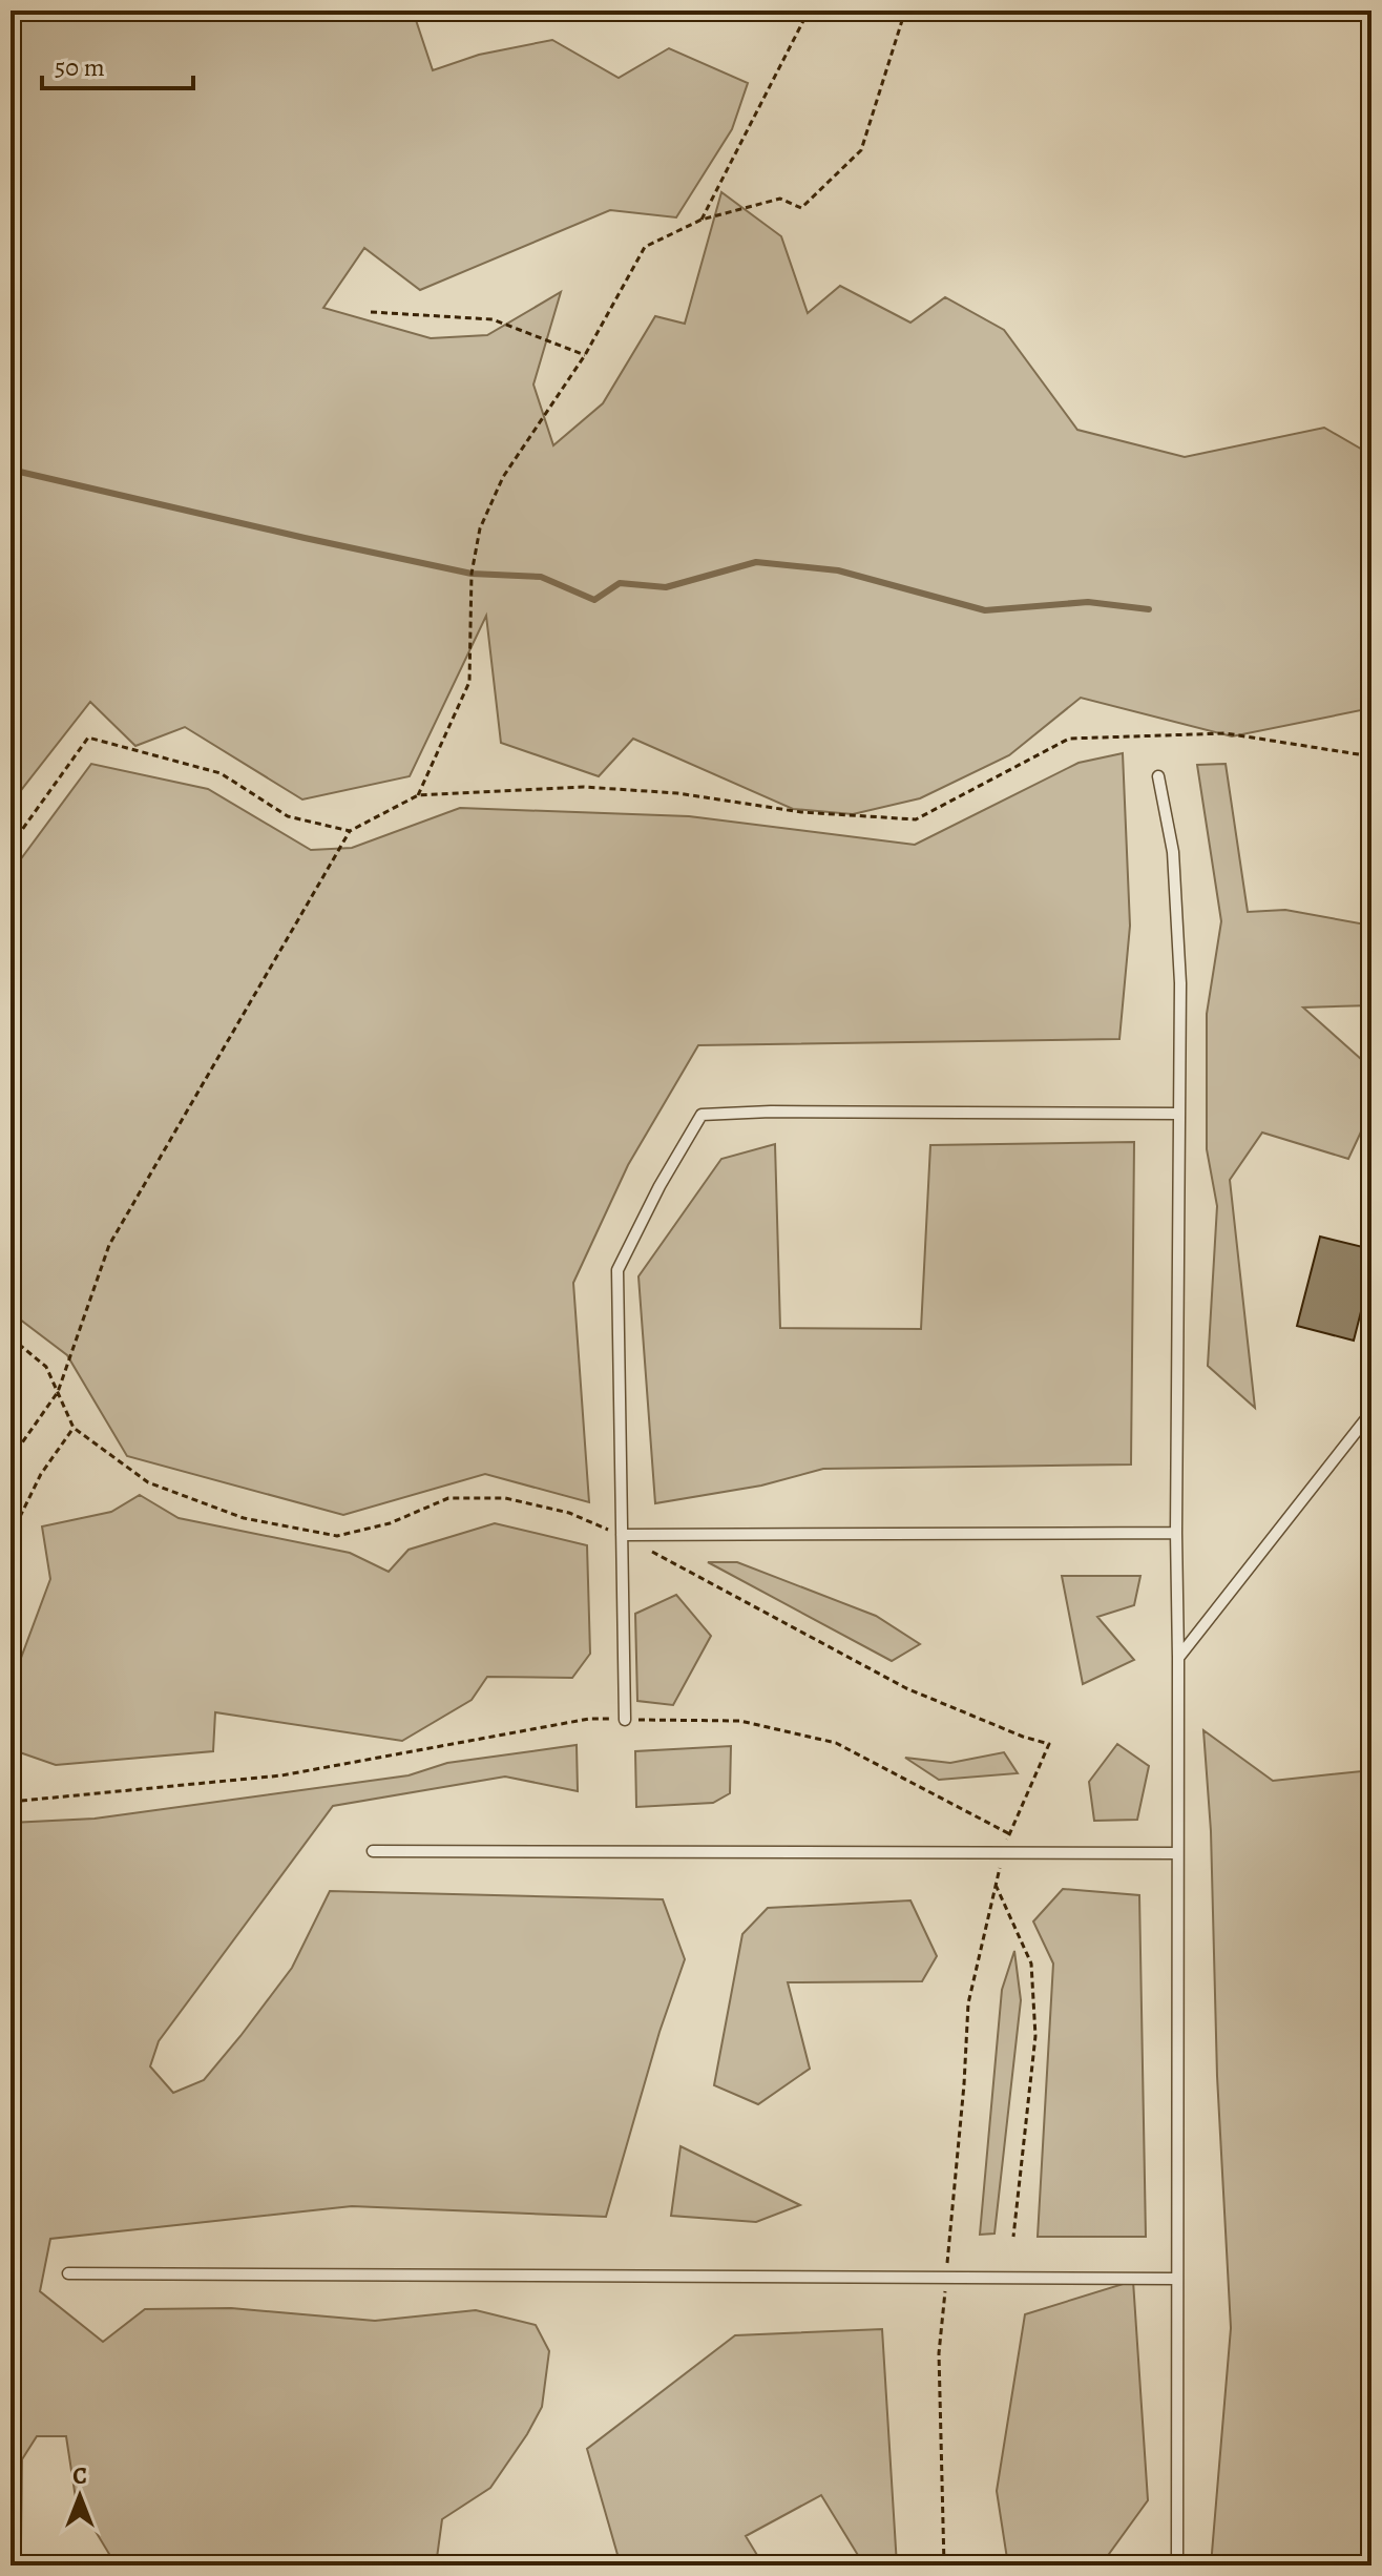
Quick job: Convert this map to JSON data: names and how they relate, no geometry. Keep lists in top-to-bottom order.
{
  "scale_bar": "50 m",
  "north": "top"
}
